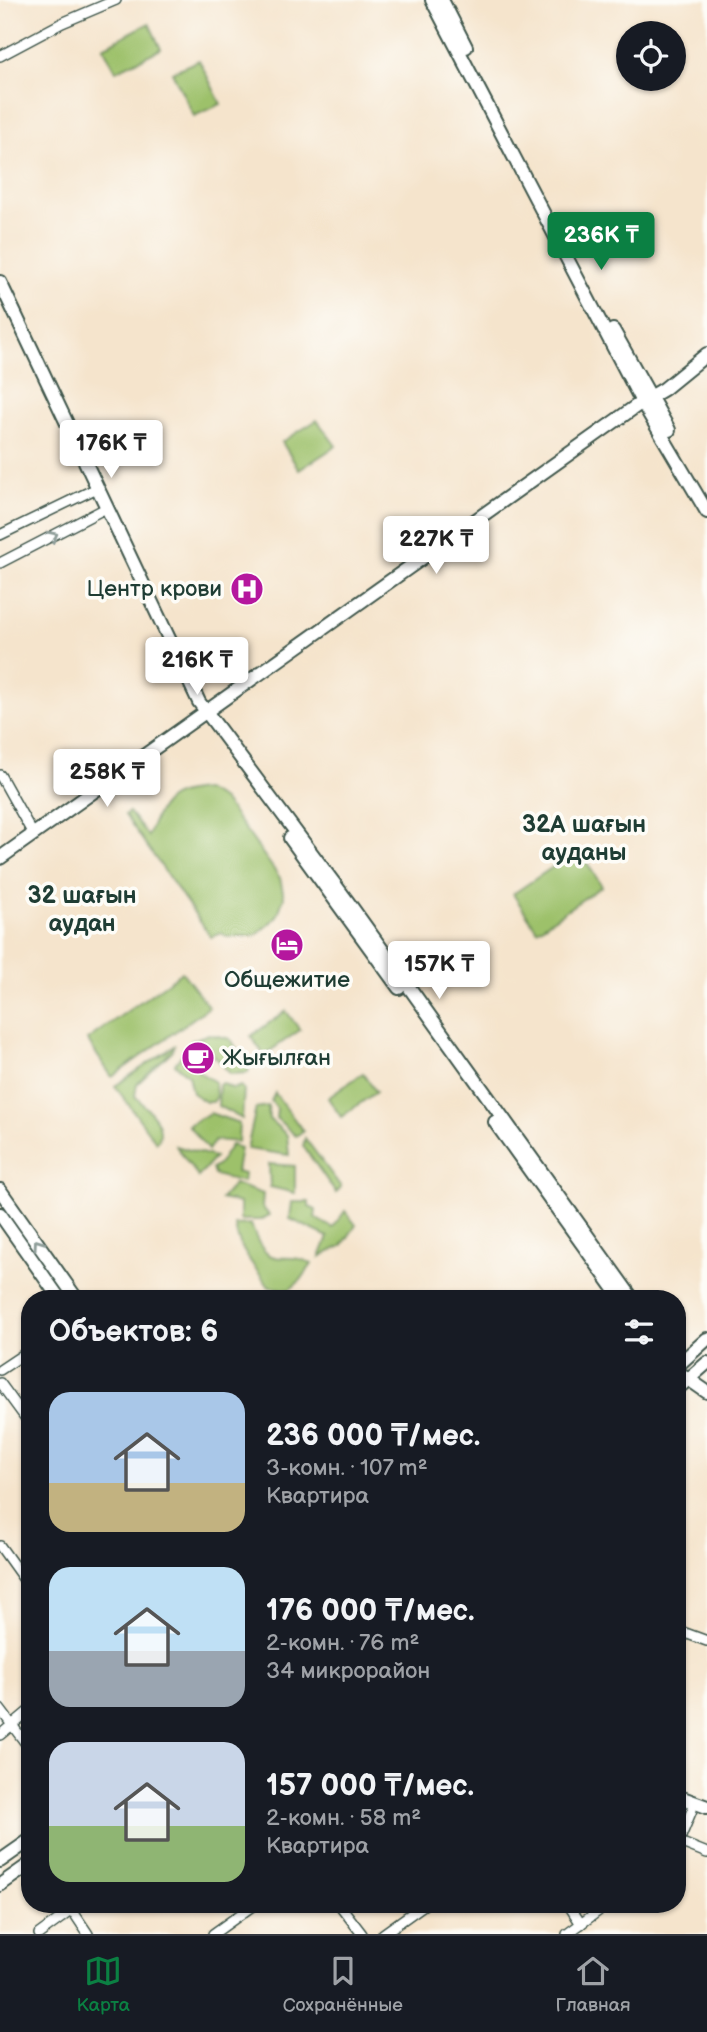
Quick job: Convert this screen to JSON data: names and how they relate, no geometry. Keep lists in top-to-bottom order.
{
  "districts": ["32А шағын ауданы", "32 шағын аудан"],
  "places": {
    "hospital": ["Центр крови"],
    "hotel": ["Общежитие"],
    "cafe": ["Жығылған"]
  },
  "page": {
    "price": [
      "236K ₸",
      "176K ₸",
      "227K ₸",
      "216K ₸",
      "258K ₸",
      "157K ₸"
    ],
    "heading": "Объектов: 6",
    "list": [
      {
        "name": "236 000 ₸/мес.",
        "note": "3-комн. · 107 m² · Квартира"
      },
      {
        "name": "176 000 ₸/мес.",
        "note": "2-комн. · 76 m² · 34 микрорайон"
      },
      {
        "name": "157 000 ₸/мес.",
        "note": "2-комн. · 58 m² · Квартира"
      }
    ],
    "tabs": ["Карта", "Сохранённые", "Главная"]
  }
}
